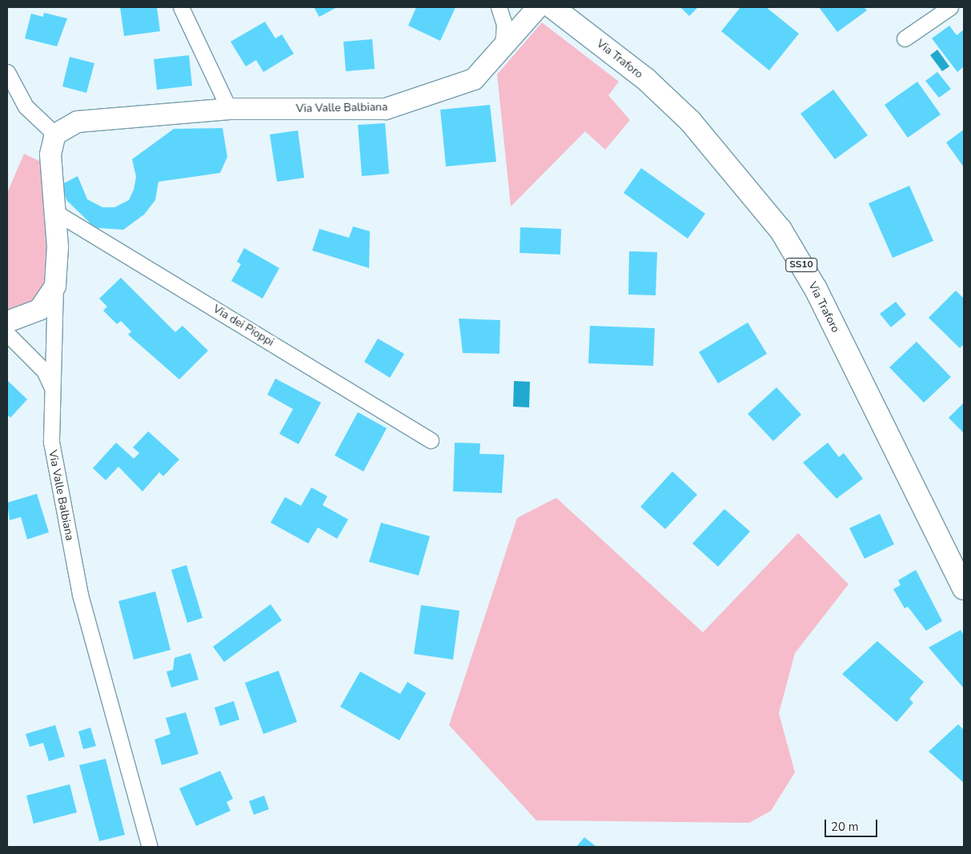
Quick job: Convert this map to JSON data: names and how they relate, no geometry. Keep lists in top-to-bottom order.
{
  "streets": {
    "main road": ["Via Traforo", "SS10"],
    "street": ["Via Valle Balbiana", "Via dei Pioppi"]
  },
  "crossings": [
    ["Via Valle Balbiana", "Via dei Pioppi"]
  ],
  "scale_bar": "20 m"
}
